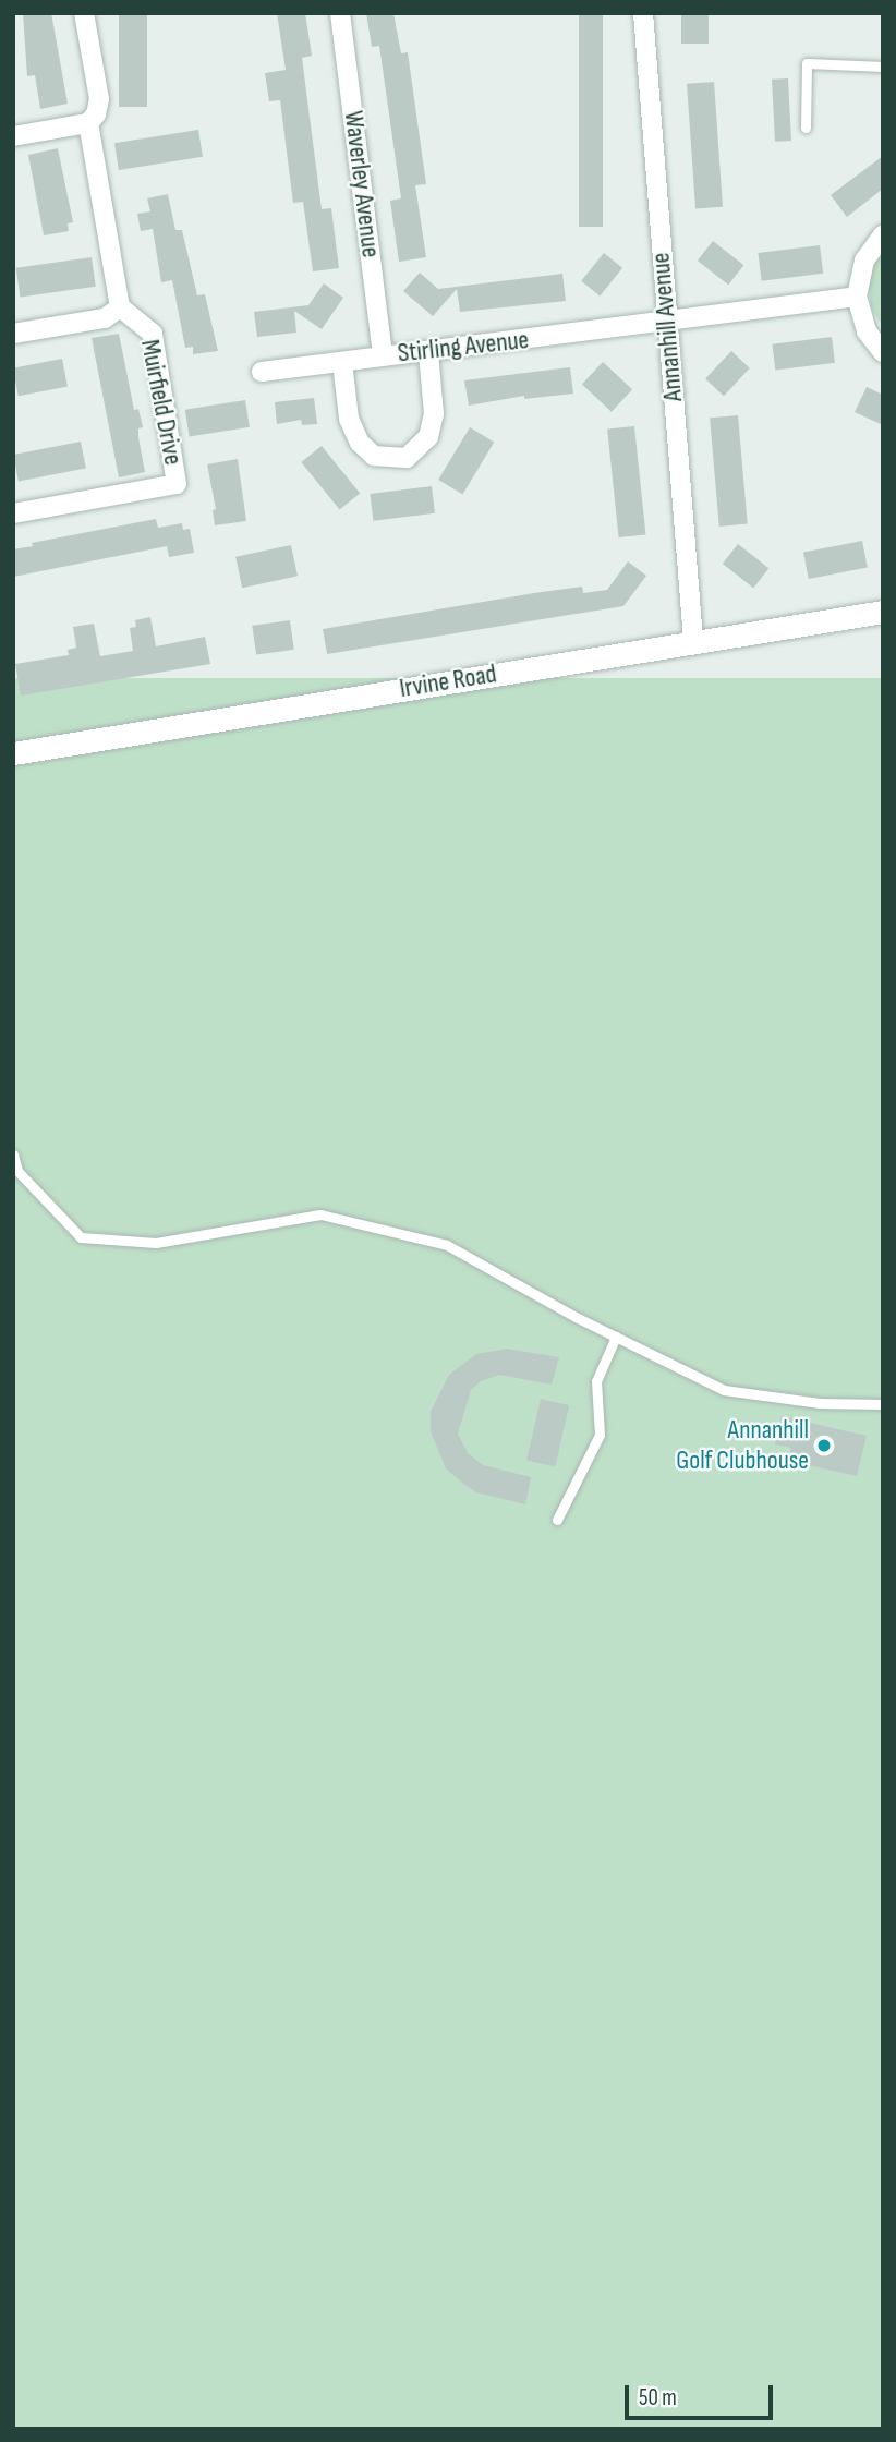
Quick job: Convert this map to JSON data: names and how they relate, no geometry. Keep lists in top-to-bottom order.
{
  "streets": {
    "main road": ["Irvine Road"],
    "street": [
      "Waverley Avenue",
      "Annanhill Avenue",
      "Stirling Avenue",
      "Muirfield Drive"
    ]
  },
  "crossings": [
    ["Waverley Avenue", "Stirling Avenue"],
    ["Annanhill Avenue", "Stirling Avenue"],
    ["Annanhill Avenue", "Irvine Road"]
  ],
  "places": ["Annanhill Golf Clubhouse"],
  "scale_bar": "50 m"
}
